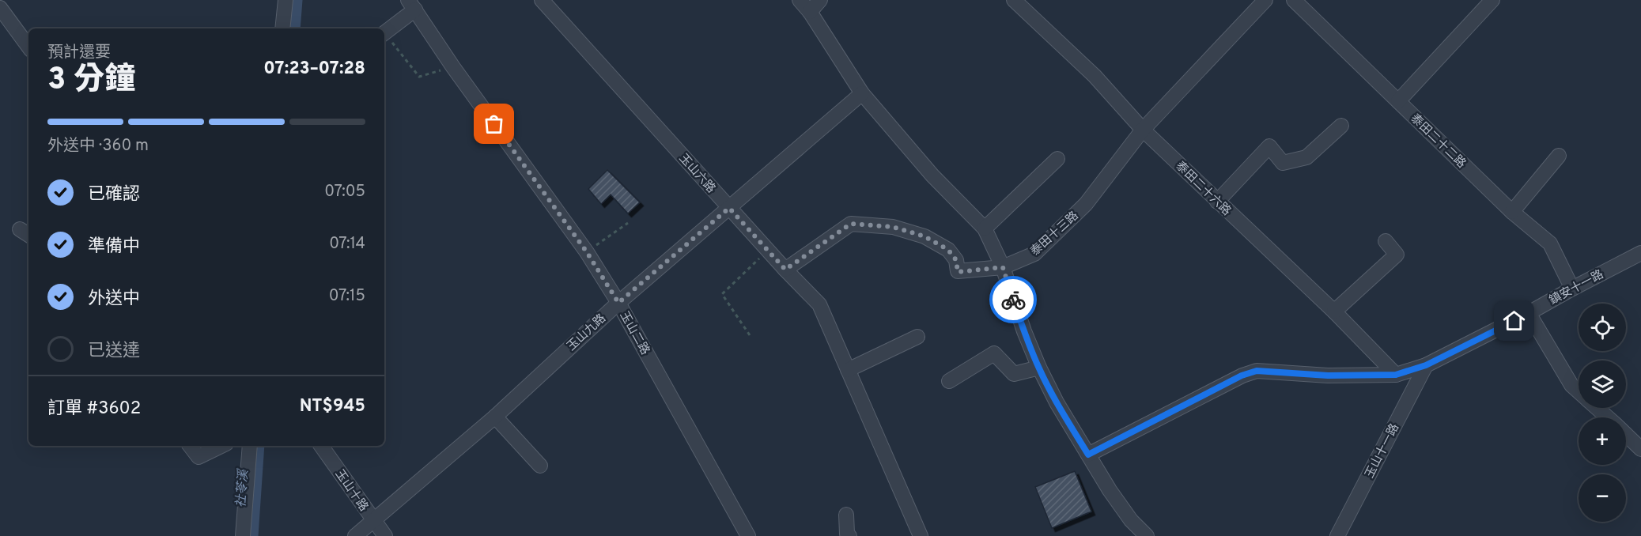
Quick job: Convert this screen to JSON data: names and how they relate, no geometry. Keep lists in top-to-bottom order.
{
  "streets": {
    "street": [
      "泰田二十二路",
      "玉山六路",
      "泰田二十六路",
      "泰田十三路",
      "鎮安十一路",
      "玉山九路",
      "玉山二路",
      "玉山十一路",
      "玉山十路"
    ]
  },
  "crossings": [
    ["泰田二十二路", "鎮安十一路"],
    ["玉山六路", "泰田十三路"],
    ["玉山六路", "玉山九路"],
    ["泰田二十六路", "泰田十三路"],
    ["泰田二十六路", "鎮安十一路"],
    ["鎮安十一路", "玉山十一路"],
    ["玉山九路", "玉山二路"],
    ["玉山九路", "玉山十路"]
  ],
  "water": ["社苓溪"],
  "page": {
    "heading": ["3 分鐘", "預計還要", "07:23–07:28"],
    "panel": ["訂單 #3602", "NT$945"],
    "bar": "外送中 · 360 m",
    "list": [
      ["已確認", "07:05"],
      ["準備中", "07:14"],
      ["外送中", "07:15"],
      "已送達"
    ],
    "map_buttons": ["+", "−"]
  }
}
